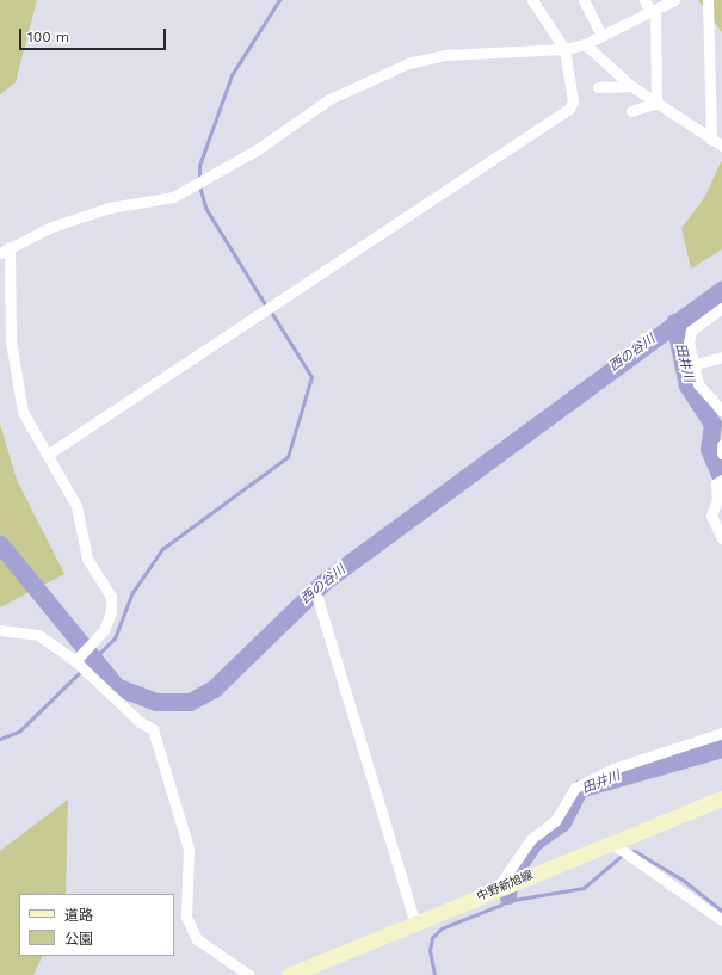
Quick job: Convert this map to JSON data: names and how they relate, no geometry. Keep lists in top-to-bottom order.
{
  "streets": {
    "main road": ["中野新旭線"]
  },
  "water": ["西の谷川", "田井川"],
  "legend": ["道路", "公園"],
  "scale_bar": "100 m"
}
